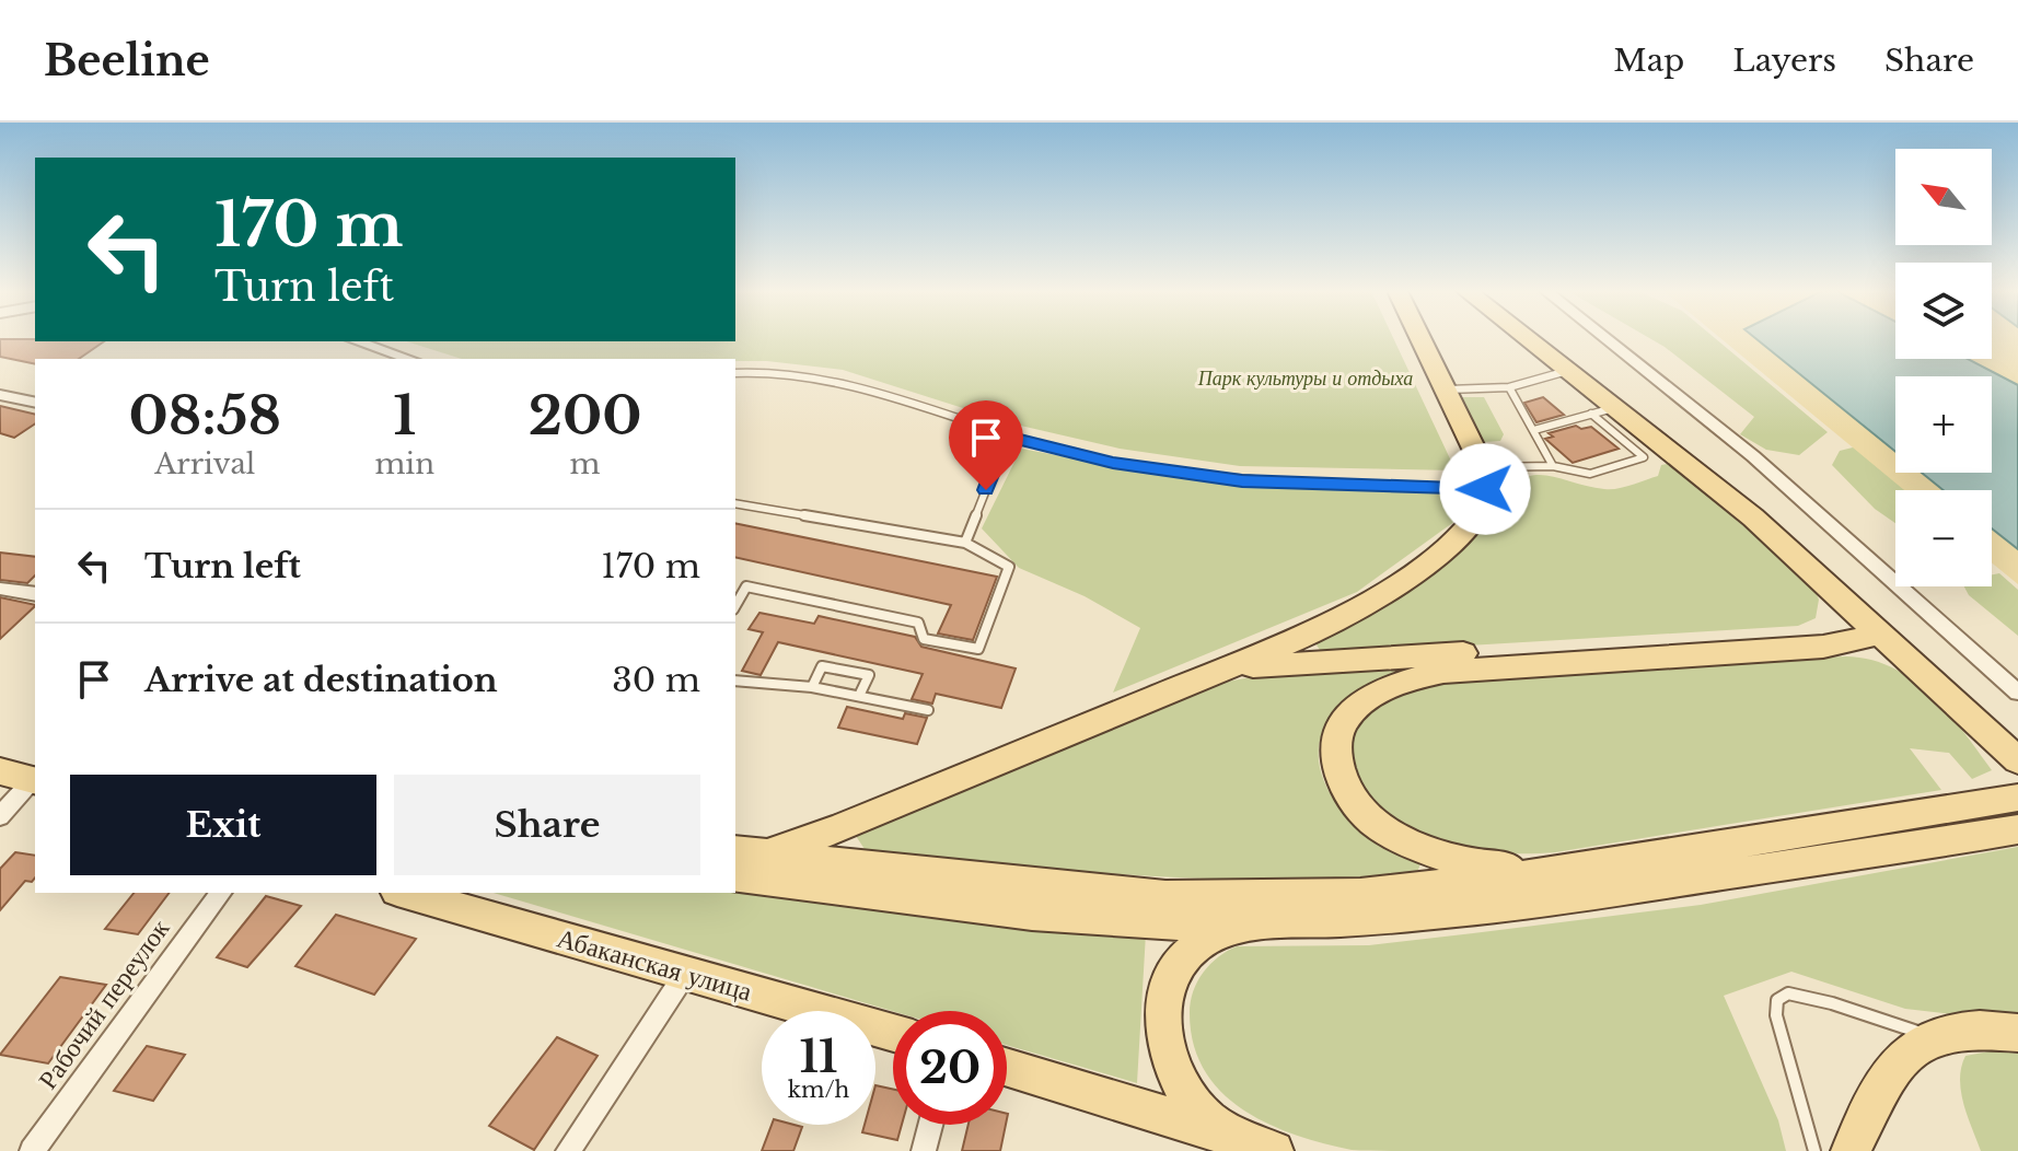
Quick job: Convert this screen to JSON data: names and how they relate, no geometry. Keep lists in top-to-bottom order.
{
  "streets": {
    "main road": ["Абаканская улица"],
    "street": ["Рабочий переулок"]
  },
  "parks": ["Парк культуры и отдыха"],
  "north": "top left",
  "page": {
    "header": "Beeline",
    "nav": ["Map", "Layers", "Share"],
    "map_buttons": ["+", "−"],
    "turn": ["170 m", "Turn left"],
    "eta": [
      "08:58",
      "Arrival",
      "1",
      "min",
      "200",
      "m"
    ],
    "list": [
      {
        "name": "Turn left",
        "value": "170 m"
      },
      {
        "name": "Arrive at destination",
        "value": "30 m"
      }
    ],
    "buttons": ["Exit", "Share"],
    "speed": "11 km/h",
    "limit": "20"
  }
}
